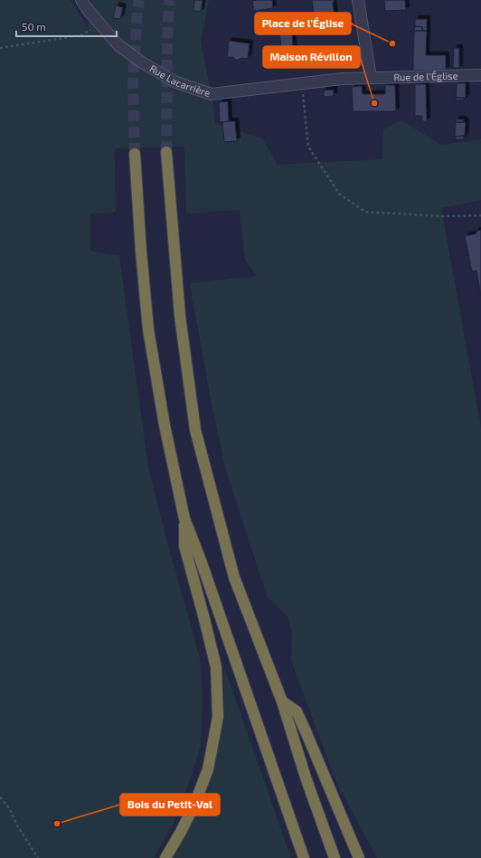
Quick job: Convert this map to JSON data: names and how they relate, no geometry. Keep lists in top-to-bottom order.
{
  "streets": {
    "street": ["Rue de l'Église", "Rue Lacarrière"]
  },
  "crossings": [
    ["Rue de l'Église", "Rue Lacarrière"]
  ],
  "places": ["Place de l'Église", "Maison Révillon", "Bois du Petit-Val"],
  "scale_bar": "50 m"
}
